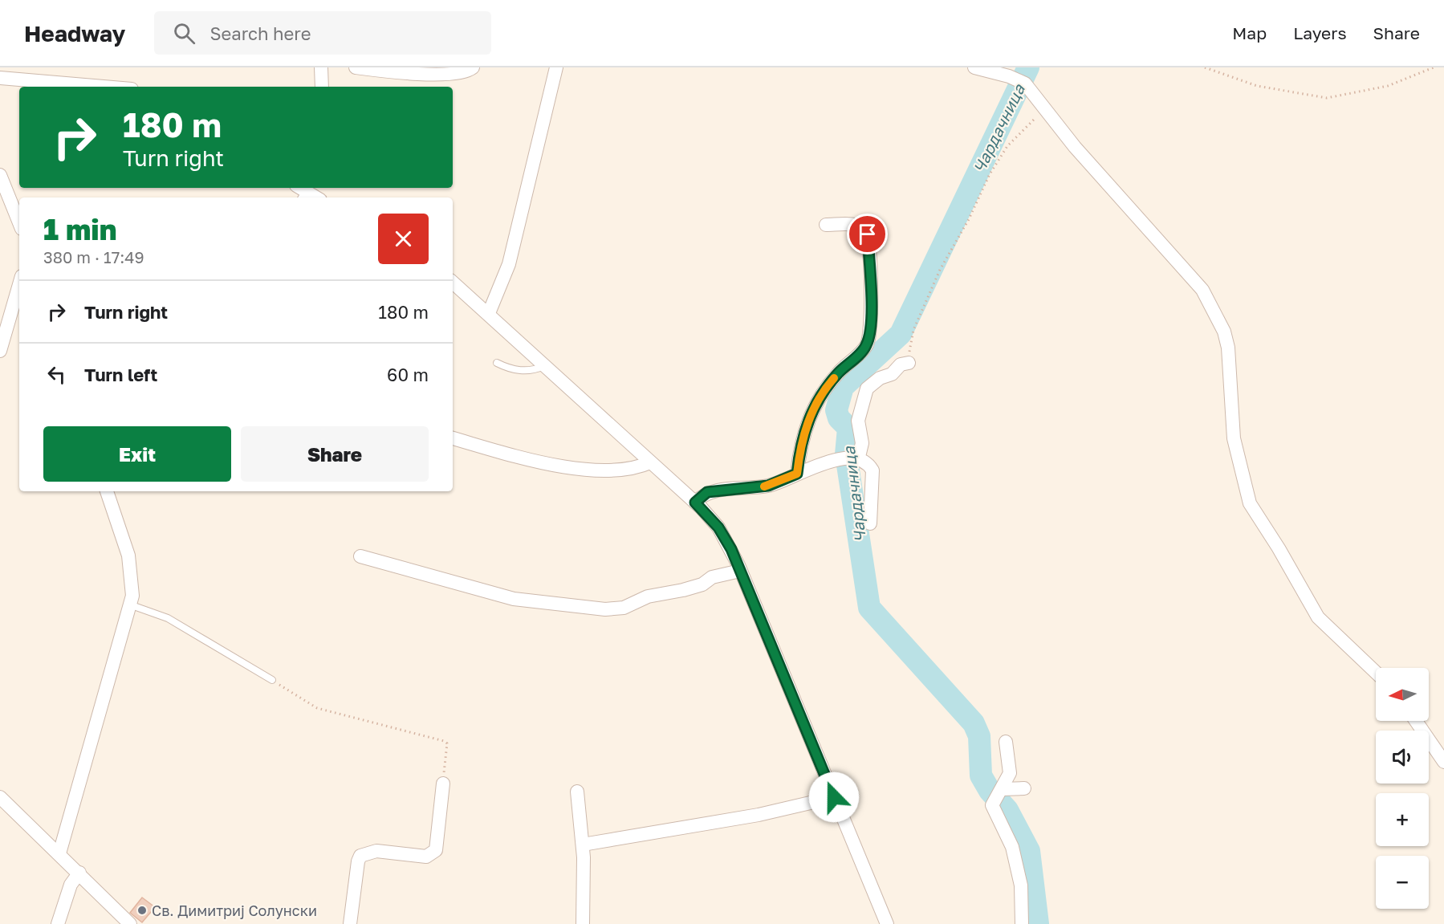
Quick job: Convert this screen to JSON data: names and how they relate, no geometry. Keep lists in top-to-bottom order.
{
  "water": ["Чардачница"],
  "places": ["Св. Димитриј Солунски"],
  "north": "left",
  "page": {
    "header": "Headway",
    "search": "Search here",
    "nav": ["Map", "Layers", "Share"],
    "turn": ["180 m", "Turn right"],
    "heading": ["1 min", "380 m · 17:49"],
    "list": [
      {
        "name": "Turn right",
        "value": "180 m"
      },
      {
        "name": "Turn left",
        "value": "60 m"
      }
    ],
    "buttons": ["Exit", "Share"],
    "map_buttons": ["+", "−"]
  }
}
